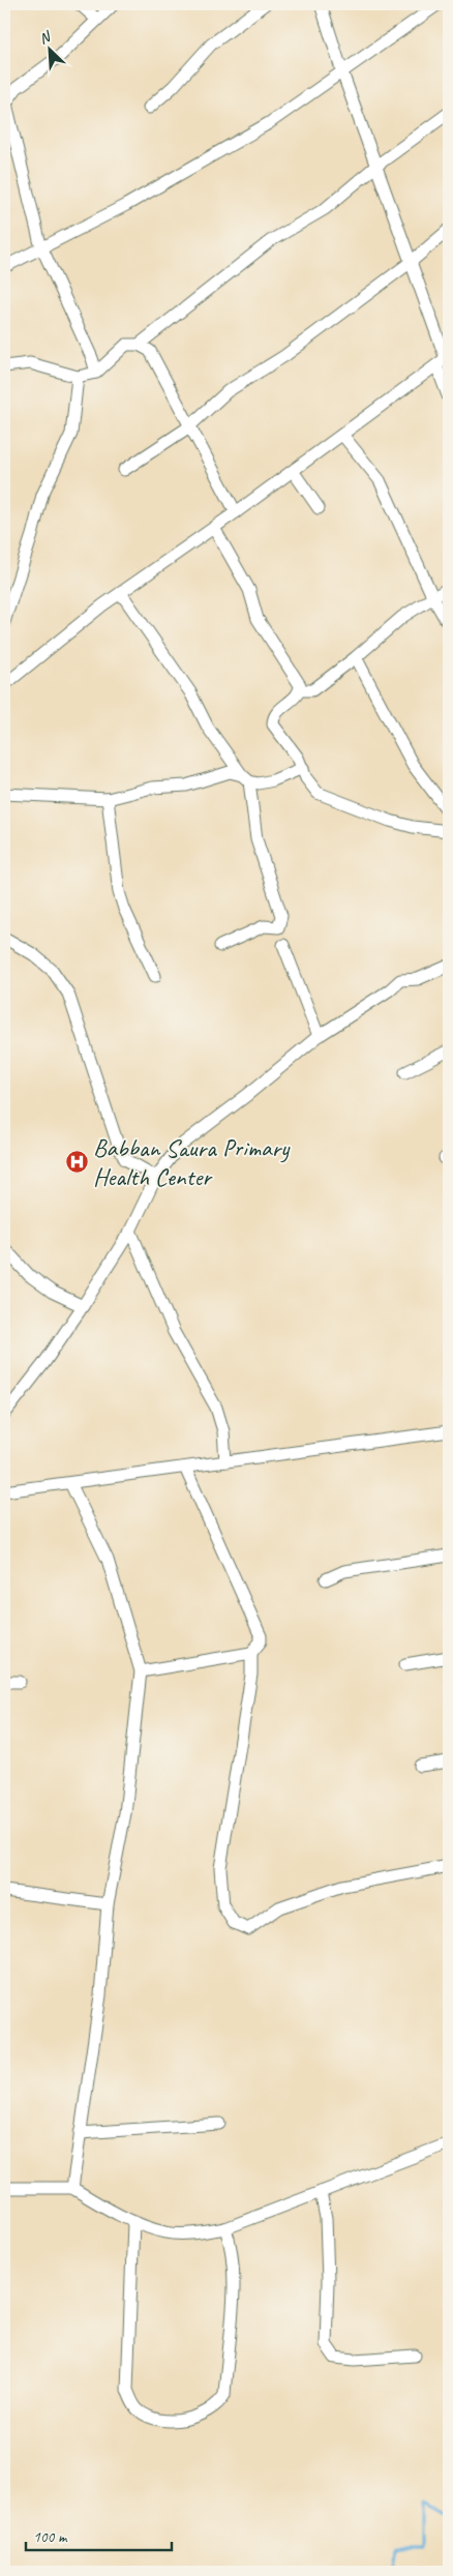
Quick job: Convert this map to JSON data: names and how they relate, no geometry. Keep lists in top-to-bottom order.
{
  "places": {
    "hospital": ["Babban Saura Primary Health Center"]
  },
  "scale_bar": "100 m",
  "north": "top left"
}
